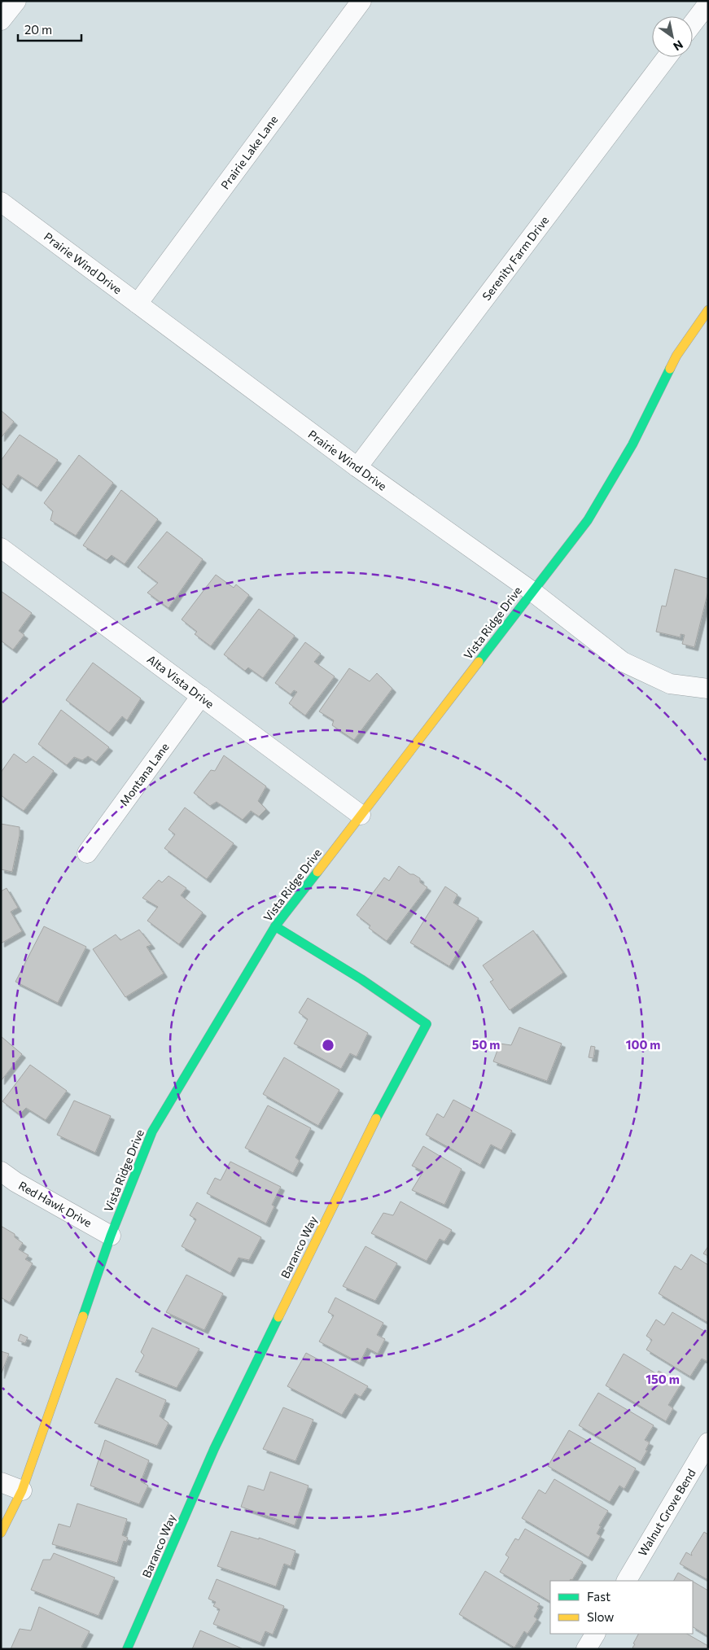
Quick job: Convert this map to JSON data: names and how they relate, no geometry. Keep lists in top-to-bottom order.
{
  "streets": {
    "street": [
      "Prairie Lake Lane",
      "Serenity Farm Drive",
      "Prairie Wind Drive",
      "Vista Ridge Drive",
      "Alta Vista Drive",
      "Montana Lane",
      "Red Hawk Drive",
      "Baranco Way",
      "Walnut Grove Bend"
    ]
  },
  "crossings": [
    ["Prairie Lake Lane", "Prairie Wind Drive"],
    ["Serenity Farm Drive", "Prairie Wind Drive"],
    ["Prairie Wind Drive", "Vista Ridge Drive"],
    ["Vista Ridge Drive", "Alta Vista Drive"],
    ["Vista Ridge Drive", "Red Hawk Drive"],
    ["Vista Ridge Drive", "Baranco Way"],
    ["Alta Vista Drive", "Montana Lane"]
  ],
  "legend": ["Fast", "Slow"],
  "scale_bar": "20 m",
  "north": "bottom right",
  "rings": ["50 m", "100 m", "150 m"]
}
